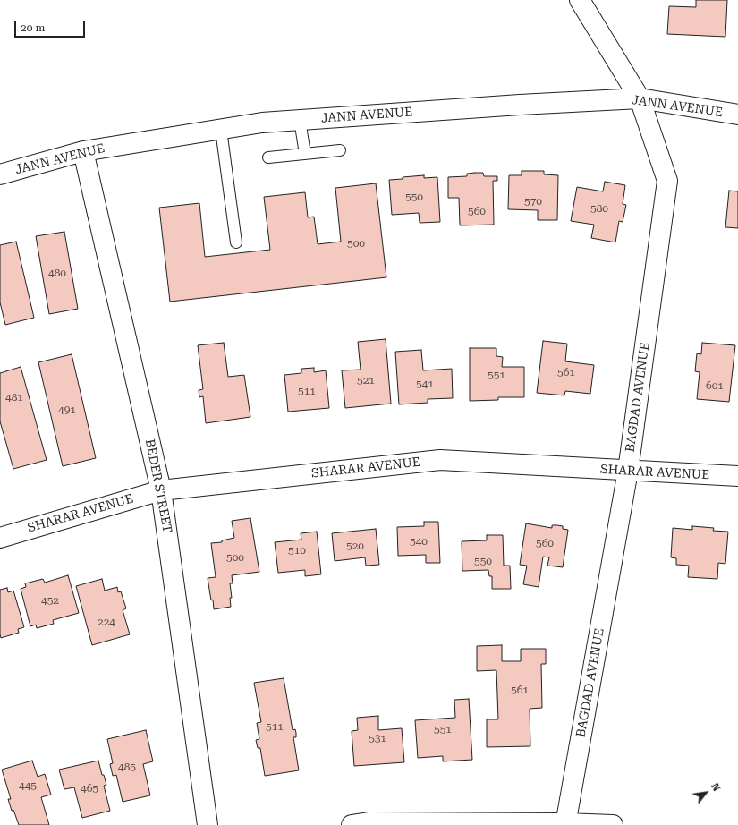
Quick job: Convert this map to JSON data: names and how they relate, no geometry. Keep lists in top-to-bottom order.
{
  "streets": {
    "street": [
      "JANN AVENUE",
      "BAGDAD AVENUE",
      "SHARAR AVENUE",
      "BEDER STREET"
    ]
  },
  "crossings": [
    ["JANN AVENUE", "BAGDAD AVENUE"],
    ["JANN AVENUE", "BEDER STREET"],
    ["BAGDAD AVENUE", "SHARAR AVENUE"],
    ["SHARAR AVENUE", "BEDER STREET"]
  ],
  "house_numbers": [
    "550",
    "570",
    "580",
    "560",
    "500",
    "480",
    "561",
    "551",
    "521",
    "541",
    "601",
    "511",
    "481",
    "491",
    "540",
    "560",
    "520",
    "510",
    "500",
    "550",
    "452",
    "224",
    "561",
    "511",
    "551",
    "531",
    "485",
    "445",
    "465"
  ],
  "scale_bar": "20 m",
  "north": "top right"
}
